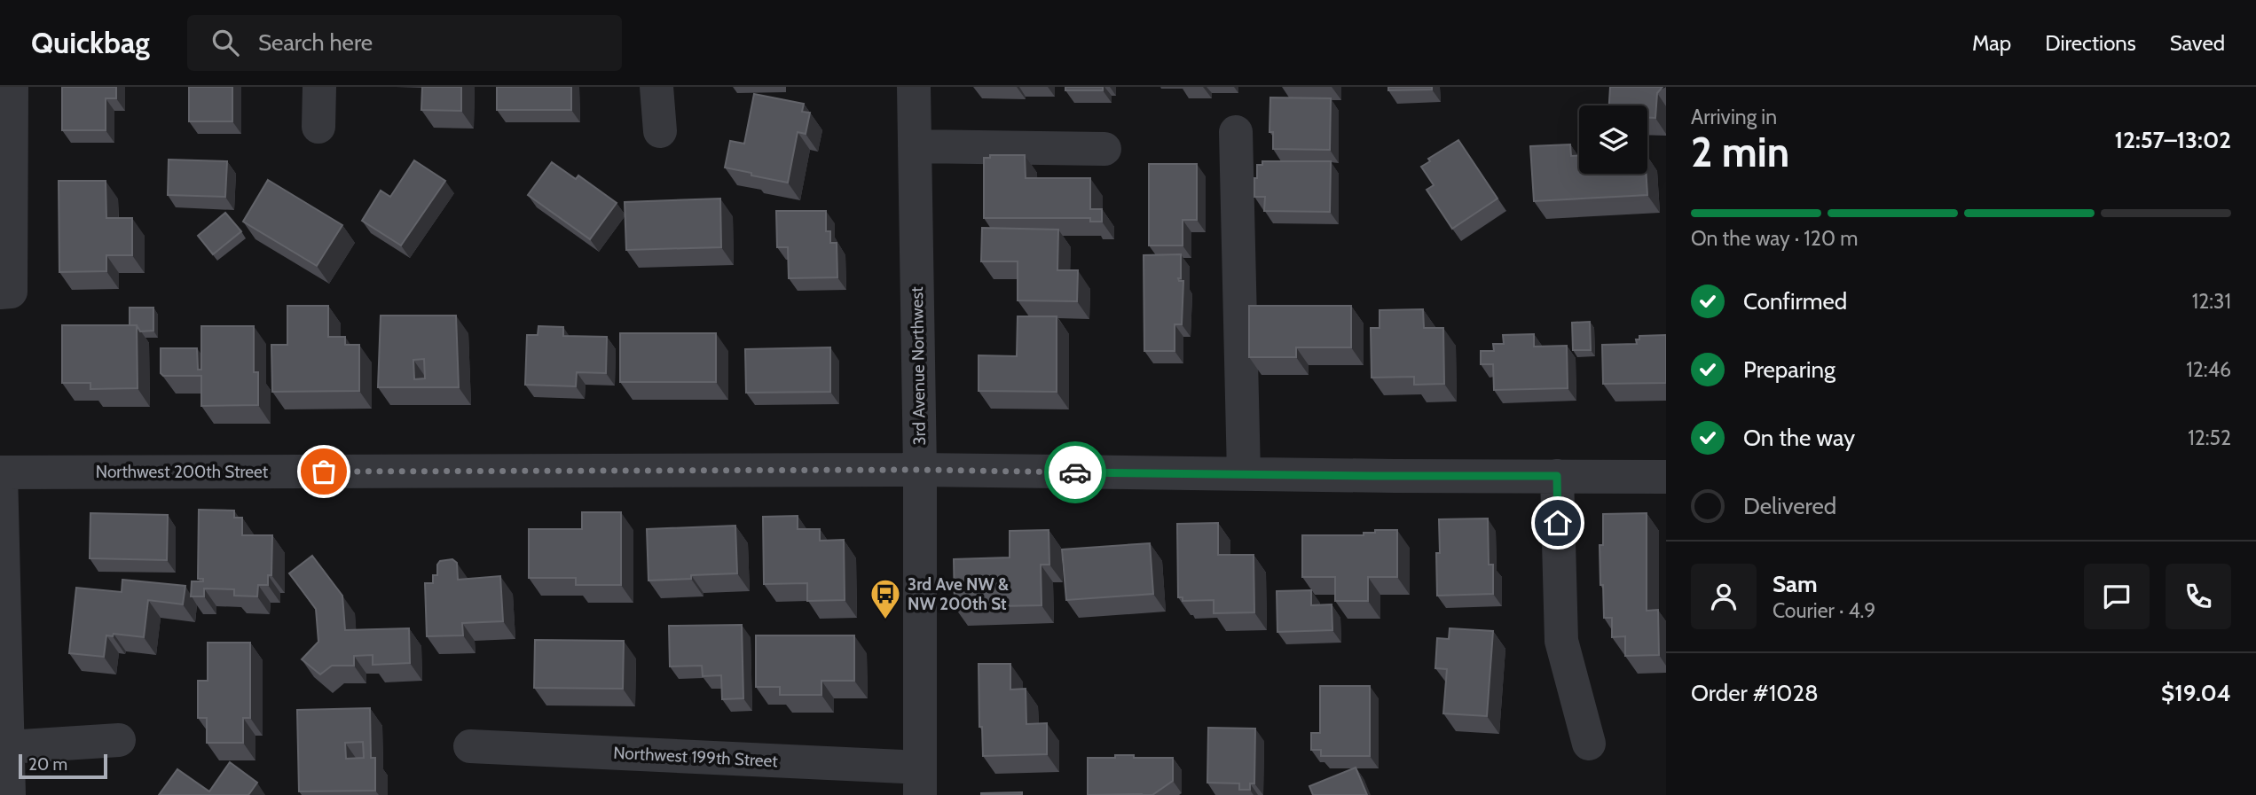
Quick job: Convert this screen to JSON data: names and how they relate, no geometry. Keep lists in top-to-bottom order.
{
  "streets": {
    "street": ["3rd Avenue Northwest", "Northwest 200th Street", "Northwest 199th Street"]
  },
  "crossings": [
    ["3rd Avenue Northwest", "Northwest 200th Street"],
    ["3rd Avenue Northwest", "Northwest 199th Street"]
  ],
  "places": {
    "bus stop": ["3rd Ave NW & NW 200th St"]
  },
  "scale_bar": "20 m",
  "page": {
    "header": "Quickbag",
    "search": "Search here",
    "nav": ["Map", "Directions", "Saved"],
    "heading": ["2 min", "Arriving in", "12:57–13:02"],
    "panel": [
      "Sam",
      "Courier · 4.9",
      "Order #1028",
      "$19.04"
    ],
    "bar": "On the way · 120 m",
    "list": [
      ["Confirmed", "12:31"],
      ["Preparing", "12:46"],
      ["On the way", "12:52"],
      "Delivered"
    ],
    "scale": "20 m"
  }
}
